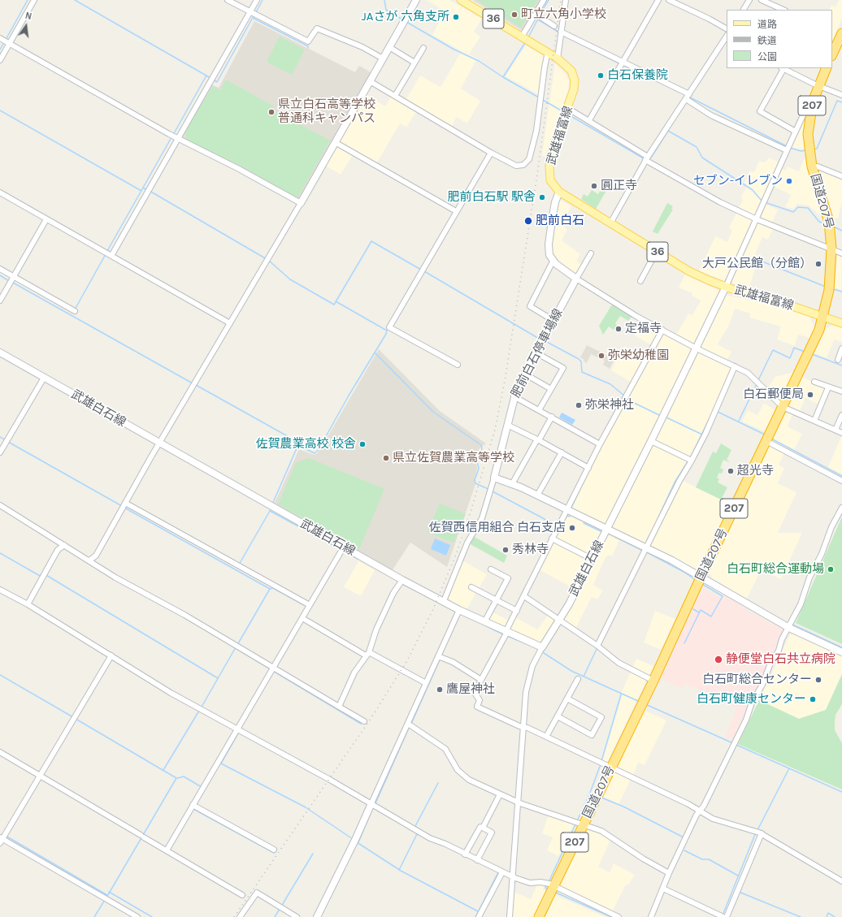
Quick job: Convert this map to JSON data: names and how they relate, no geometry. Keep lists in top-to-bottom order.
{
  "streets": {
    "highway": ["207", "国道207号"],
    "main road": [
      "36",
      "武雄福富線",
      "肥前白石停車場線",
      "武雄白石線"
    ]
  },
  "crossings": [
    ["武雄福富線", "国道207号"],
    ["武雄福富線", "武雄白石線"]
  ],
  "places": [
    "町立六角小学校",
    "JAさが 六角支所",
    "白石保養院",
    "県立白石高等学校 普通科キャンパス",
    "セブン-イレブン",
    "圓正寺",
    "肥前白石駅 駅舎",
    "肥前白石",
    "大戸公民館（分館）",
    "定福寺",
    "弥栄幼稚園",
    "白石郵便局",
    "弥栄神社",
    "佐賀農業高校 校舎",
    "県立佐賀農業高等学校",
    "超光寺",
    "佐賀西信用組合 白石支店",
    "秀林寺",
    "白石町総合運動場",
    "静便堂白石共立病院",
    "白石町総合センター",
    "鷹屋神社",
    "白石町健康センター"
  ],
  "legend": ["道路", "鉄道", "公園"],
  "north": "top"
}
